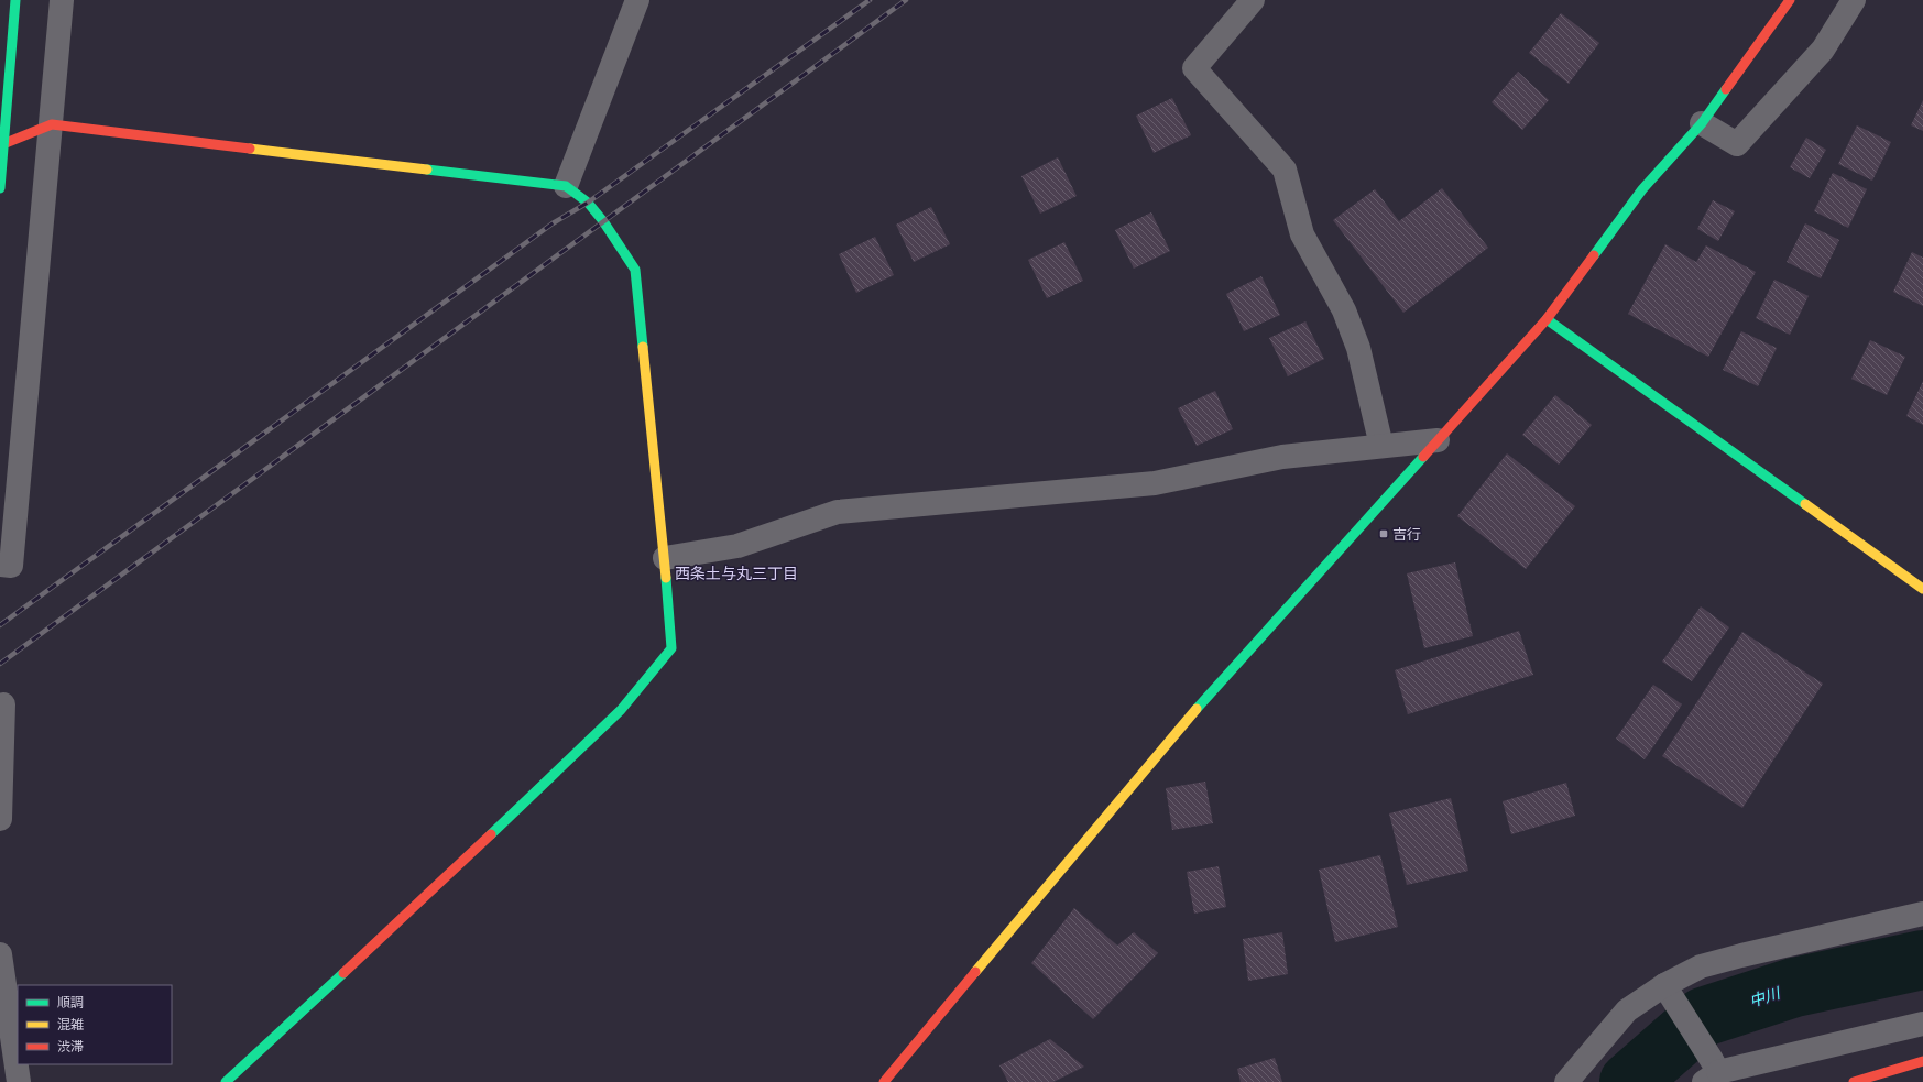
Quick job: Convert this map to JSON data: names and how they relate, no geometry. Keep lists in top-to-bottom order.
{
  "districts": ["西条土与丸三丁目"],
  "water": ["中川"],
  "places": {
    "transit": ["吉行"]
  },
  "legend": ["順調", "混雑", "渋滞"]
}
